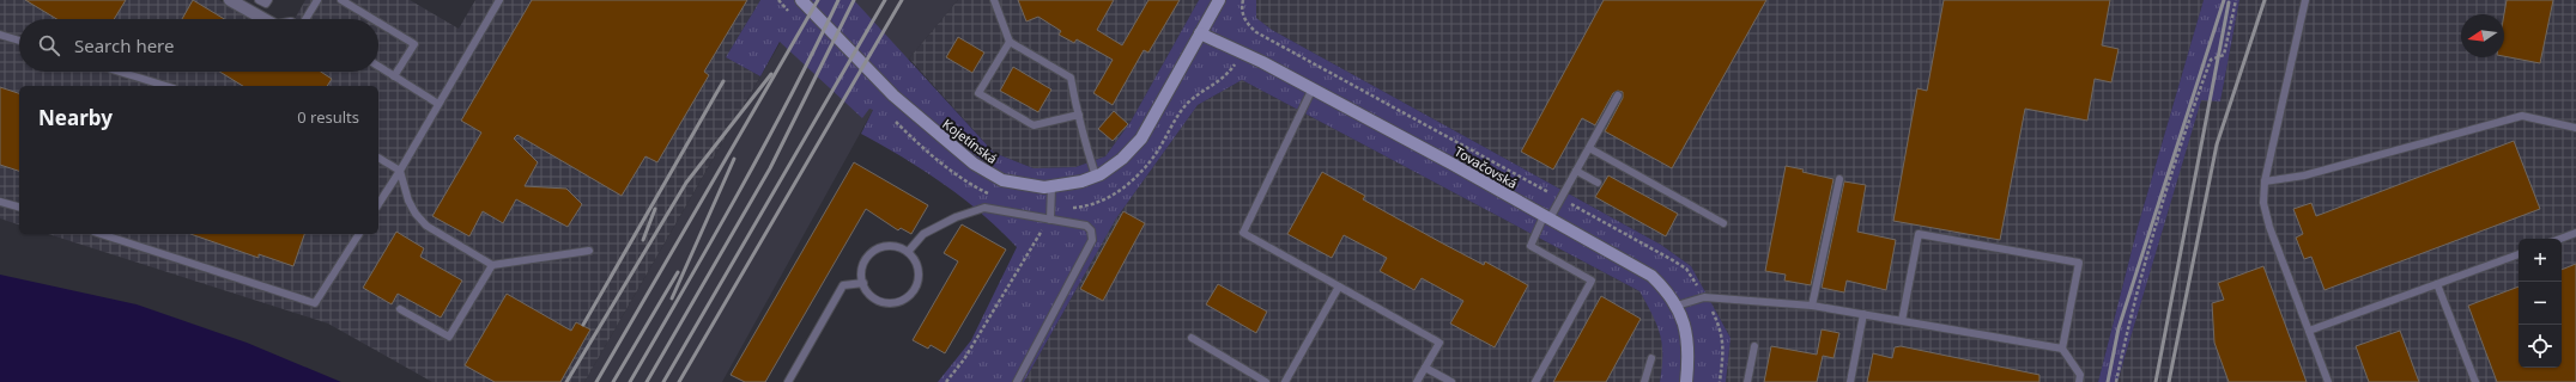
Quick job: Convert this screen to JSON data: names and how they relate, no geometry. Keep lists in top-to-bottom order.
{
  "streets": {
    "main road": ["Kojetínská", "Tovačovská"]
  },
  "crossings": [
    ["Kojetínská", "Tovačovská"]
  ],
  "north": "left",
  "page": {
    "search": "Search here",
    "heading": ["Nearby", "0 results"],
    "map_buttons": ["+", "−"]
  }
}
